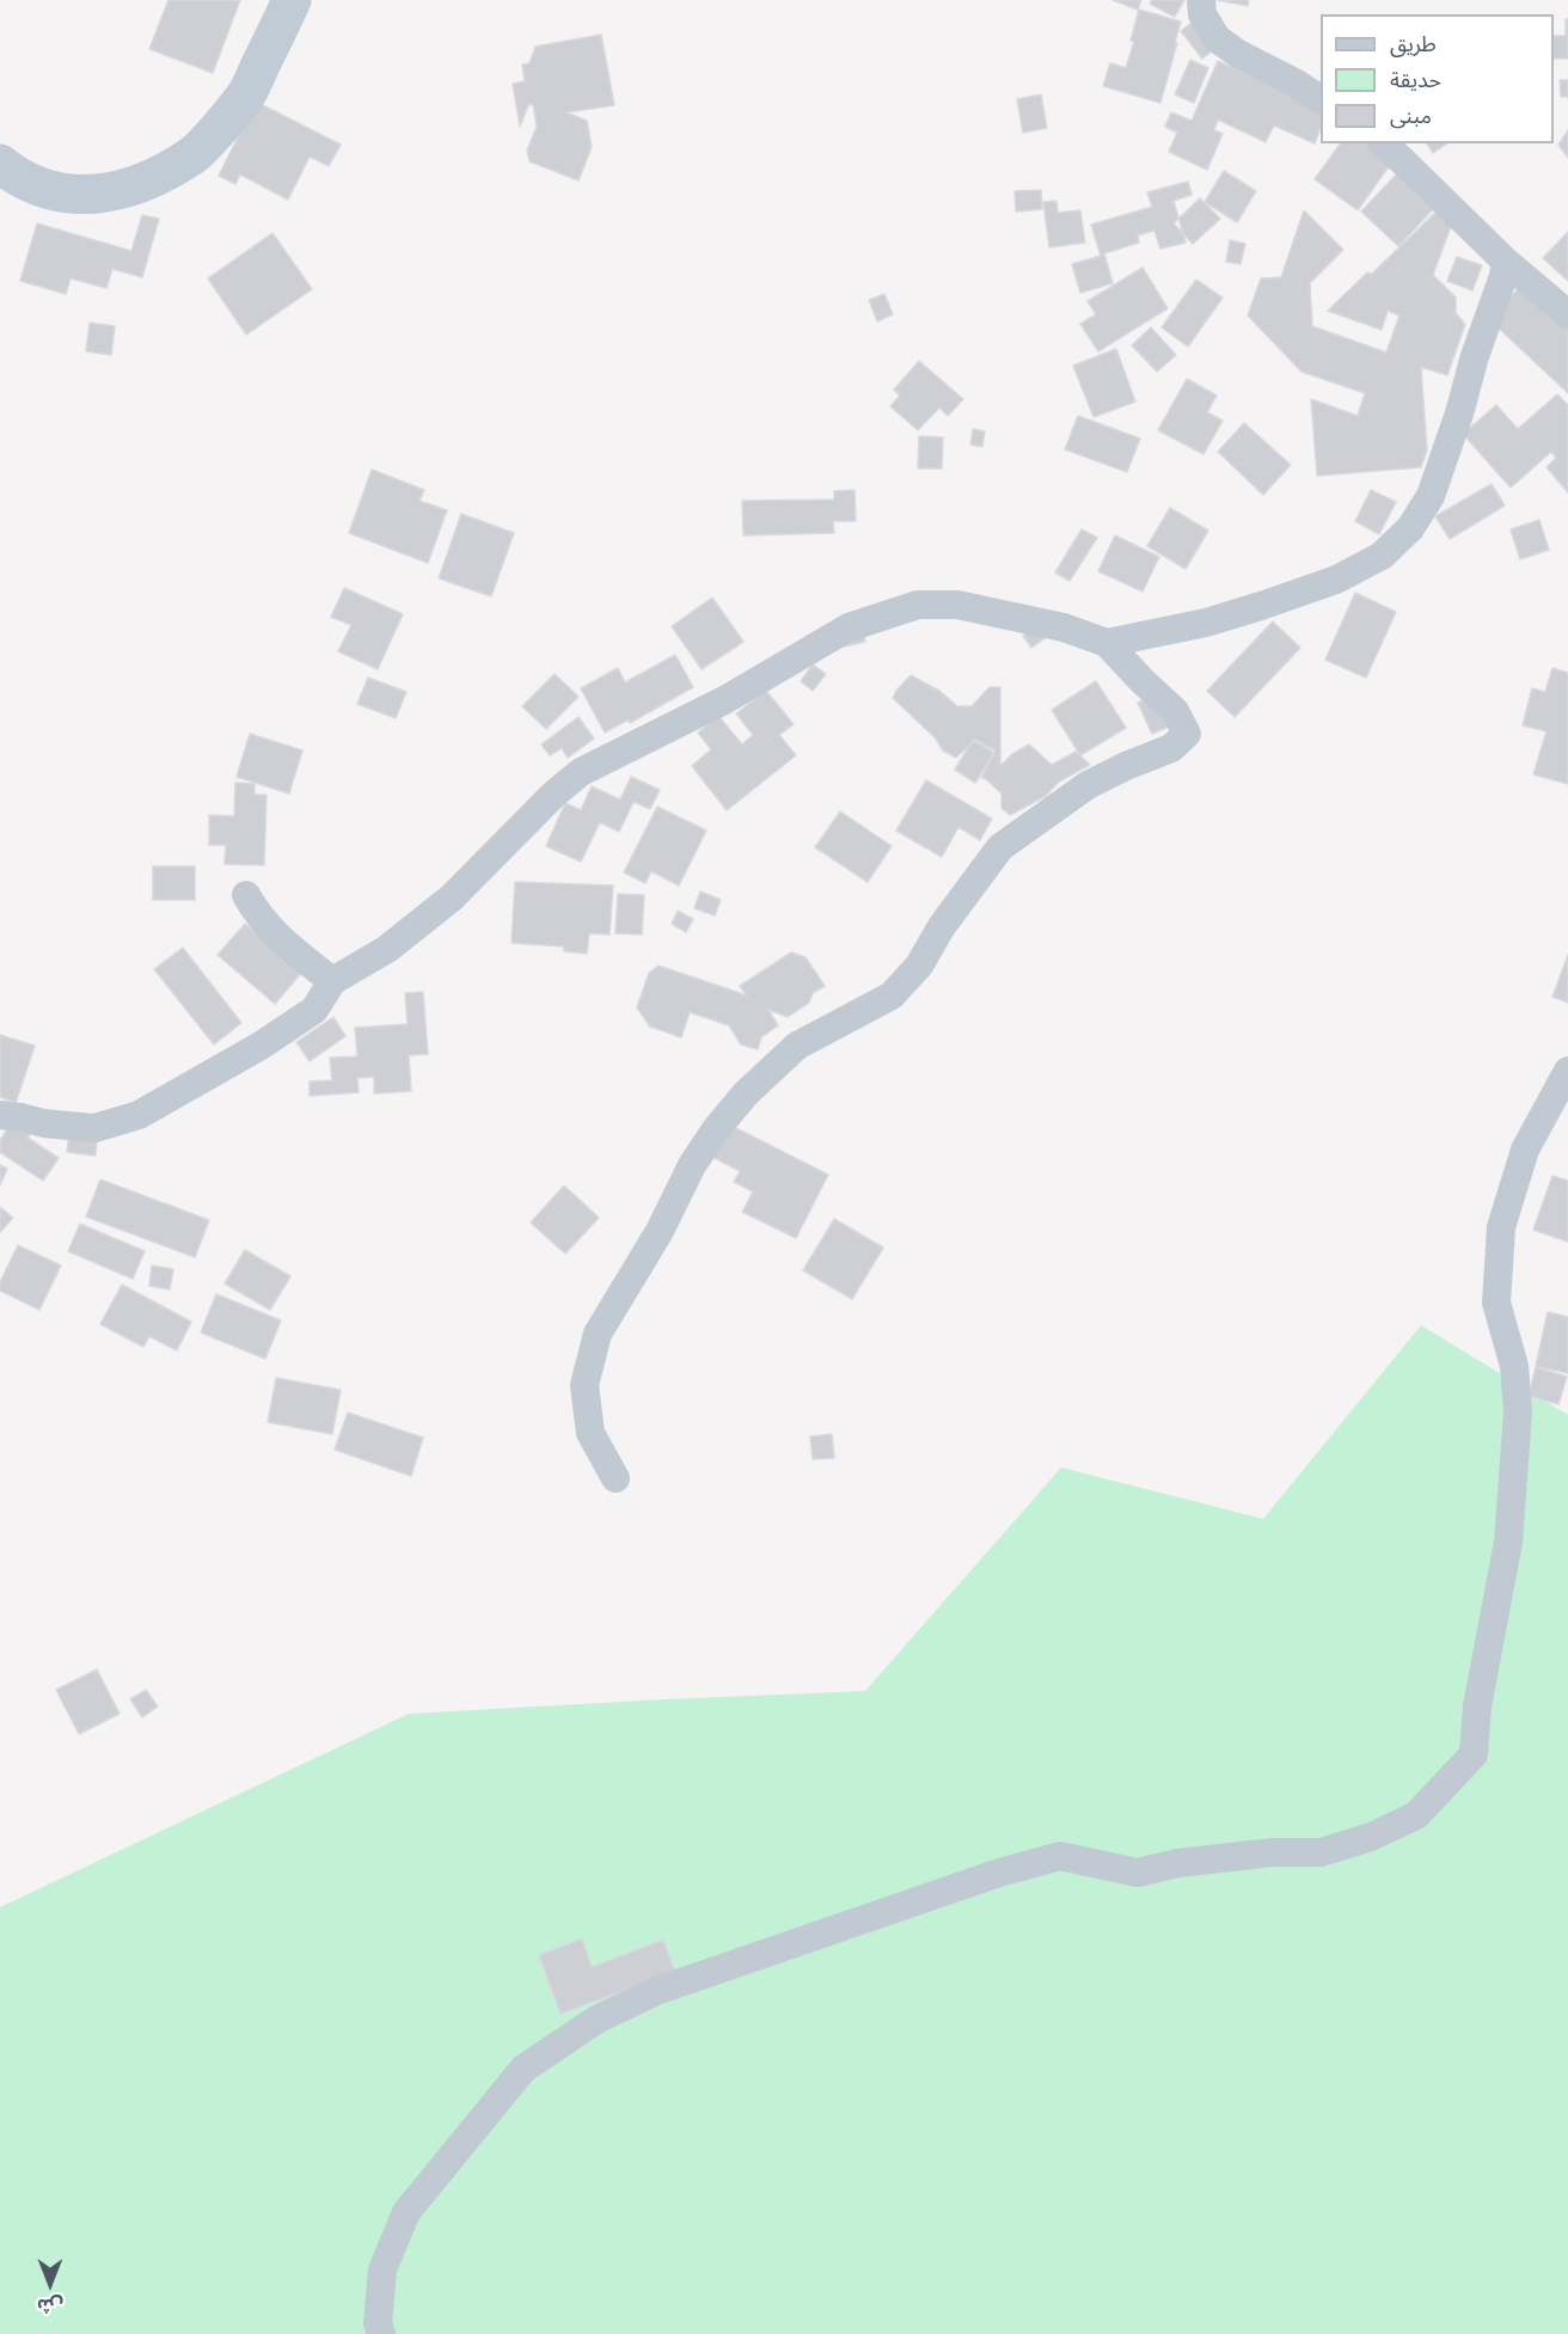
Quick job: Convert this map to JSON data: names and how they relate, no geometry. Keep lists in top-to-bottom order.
{
  "legend": ["طريق", "حديقة", "مبنى"],
  "north": "bottom"
}
